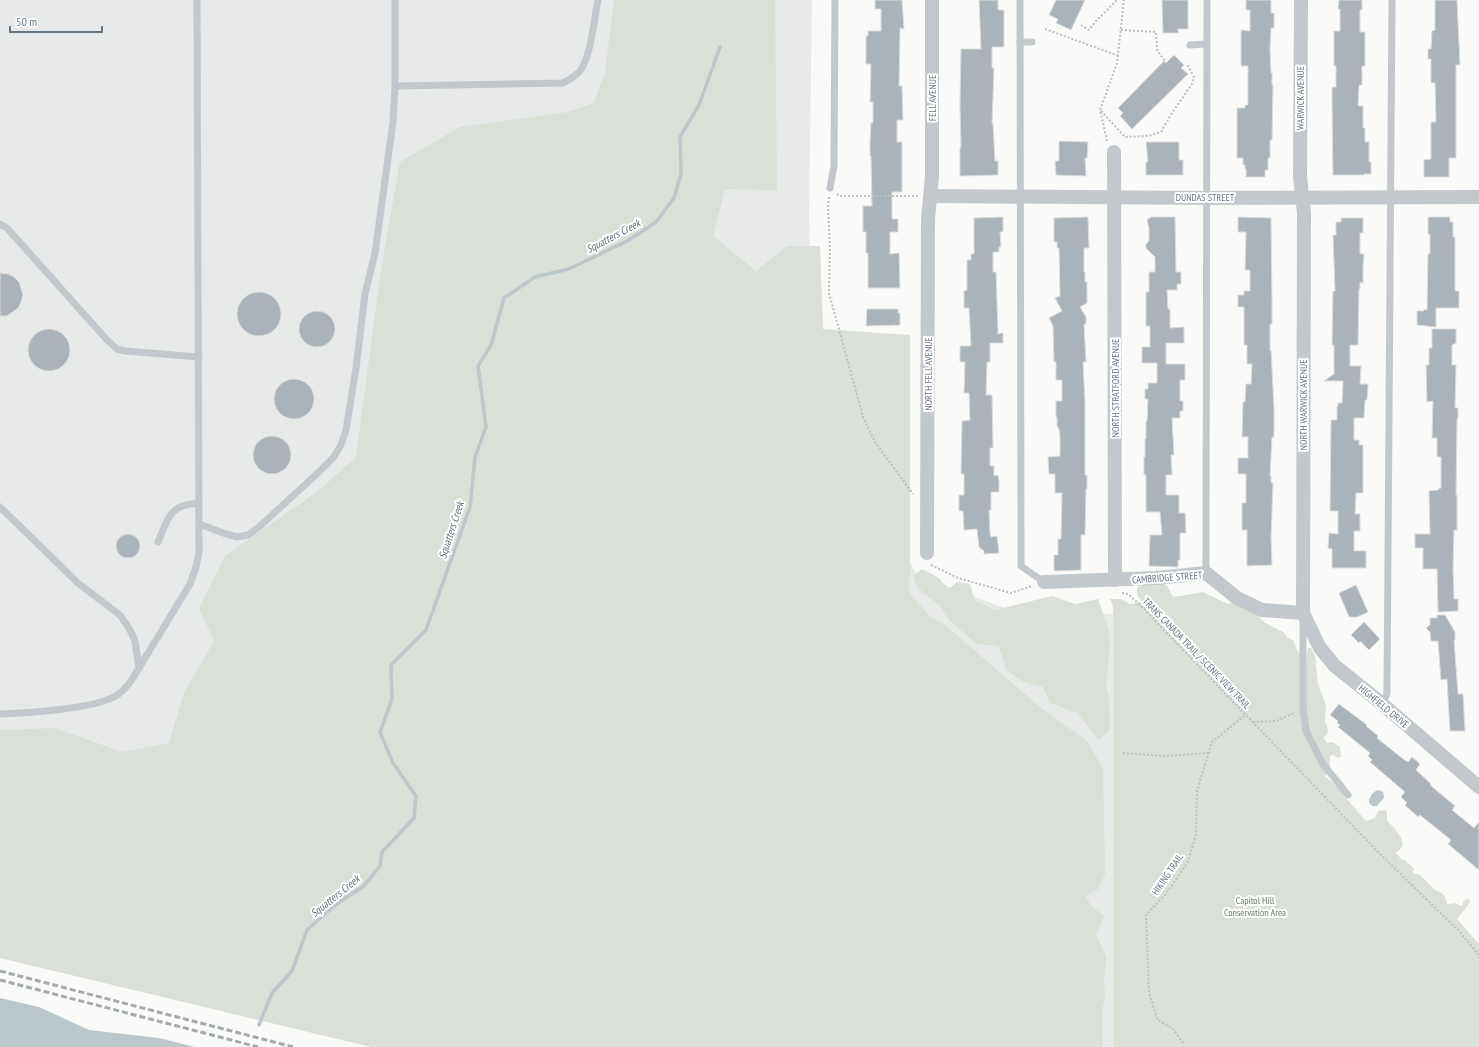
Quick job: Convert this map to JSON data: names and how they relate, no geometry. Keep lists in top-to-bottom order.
{
  "streets": {
    "street": [
      "FELL AVENUE",
      "WARWICK AVENUE",
      "DUNDAS STREET",
      "NORTH FELL AVENUE",
      "NORTH STRATFORD AVENUE",
      "NORTH WARWICK AVENUE",
      "CAMBRIDGE STREET",
      "HIGHFIELD DRIVE"
    ],
    "path": ["TRANS CANADA TRAIL / SCENIC VIEW TRAIL", "HIKING TRAIL"]
  },
  "crossings": [
    ["FELL AVENUE", "DUNDAS STREET"],
    ["FELL AVENUE", "NORTH FELL AVENUE"],
    ["WARWICK AVENUE", "DUNDAS STREET"],
    ["WARWICK AVENUE", "NORTH WARWICK AVENUE"],
    ["DUNDAS STREET", "NORTH FELL AVENUE"],
    ["DUNDAS STREET", "NORTH STRATFORD AVENUE"],
    ["DUNDAS STREET", "NORTH WARWICK AVENUE"],
    ["NORTH STRATFORD AVENUE", "CAMBRIDGE STREET"],
    ["NORTH STRATFORD AVENUE", "TRANS CANADA TRAIL / SCENIC VIEW TRAIL"],
    ["NORTH WARWICK AVENUE", "CAMBRIDGE STREET"],
    ["NORTH WARWICK AVENUE", "HIGHFIELD DRIVE"],
    ["CAMBRIDGE STREET", "TRANS CANADA TRAIL / SCENIC VIEW TRAIL"],
    ["CAMBRIDGE STREET", "HIGHFIELD DRIVE"],
    ["TRANS CANADA TRAIL / SCENIC VIEW TRAIL", "HIKING TRAIL"]
  ],
  "water": ["Squatters Creek"],
  "parks": ["Capitol Hill Conservation Area"],
  "scale_bar": "50 m"
}
